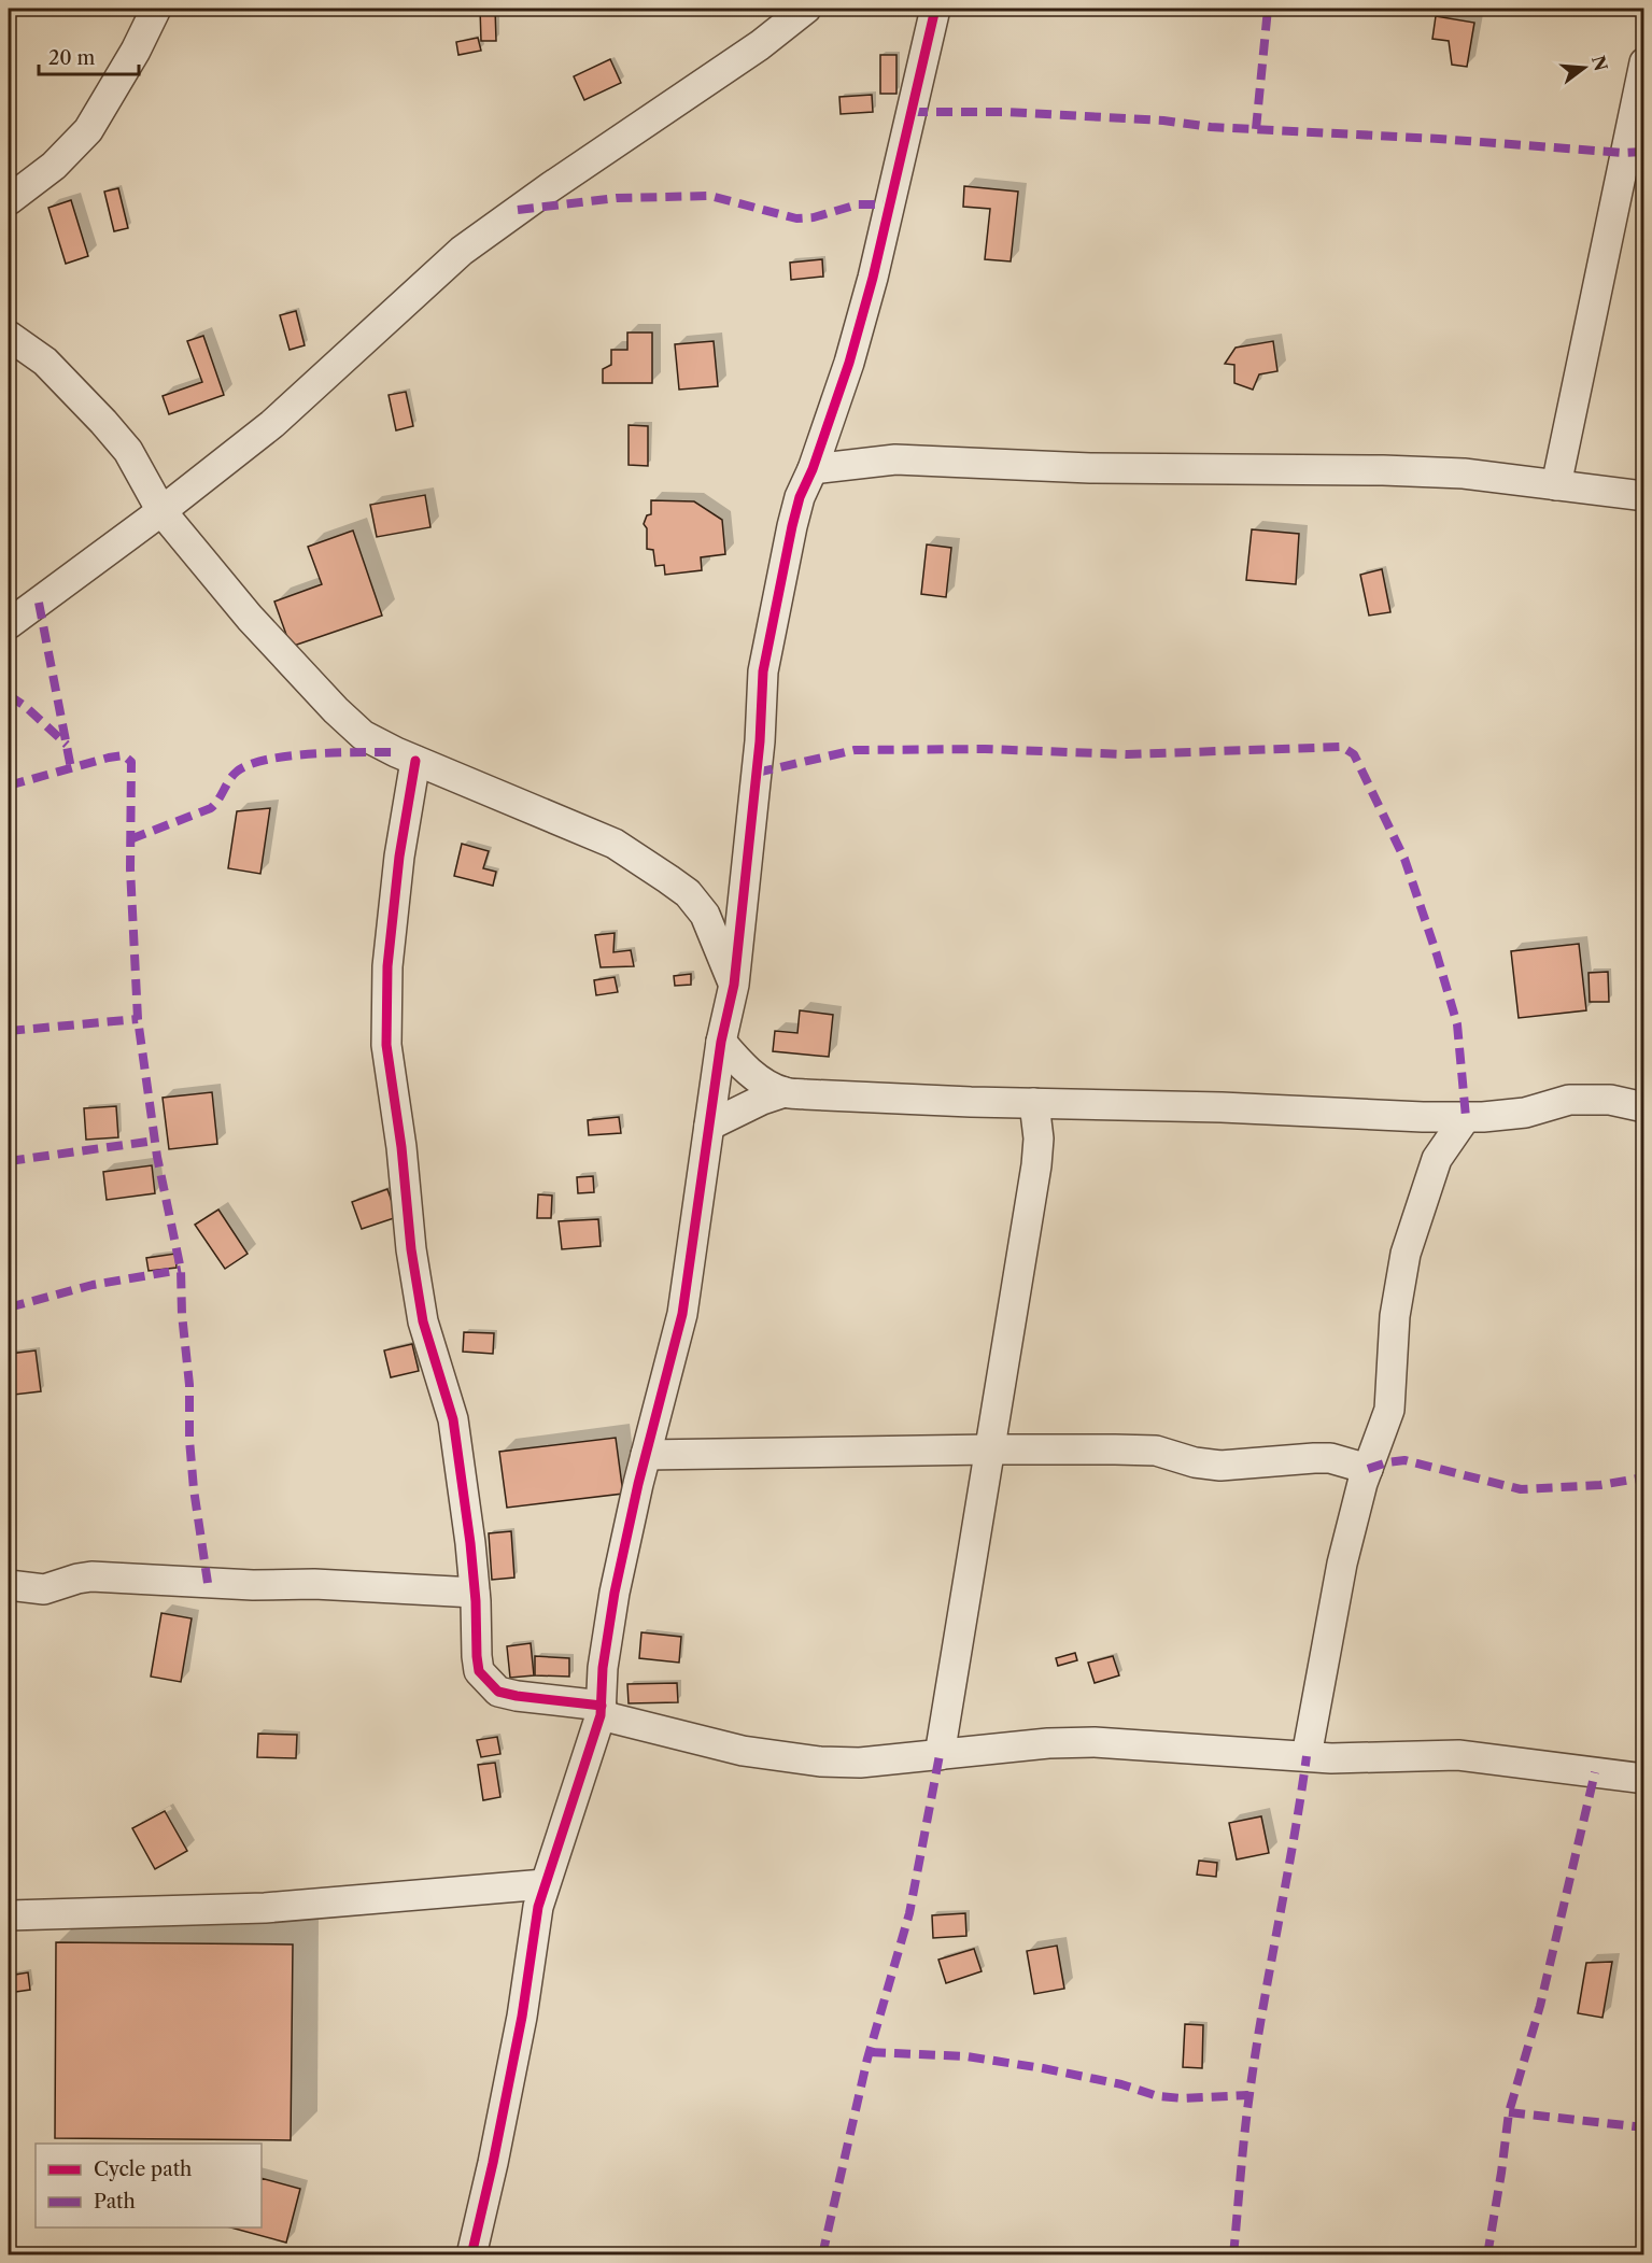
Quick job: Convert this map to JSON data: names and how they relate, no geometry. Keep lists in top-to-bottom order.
{
  "legend": ["Cycle path", "Path"],
  "scale_bar": "20 m",
  "north": "right"
}
